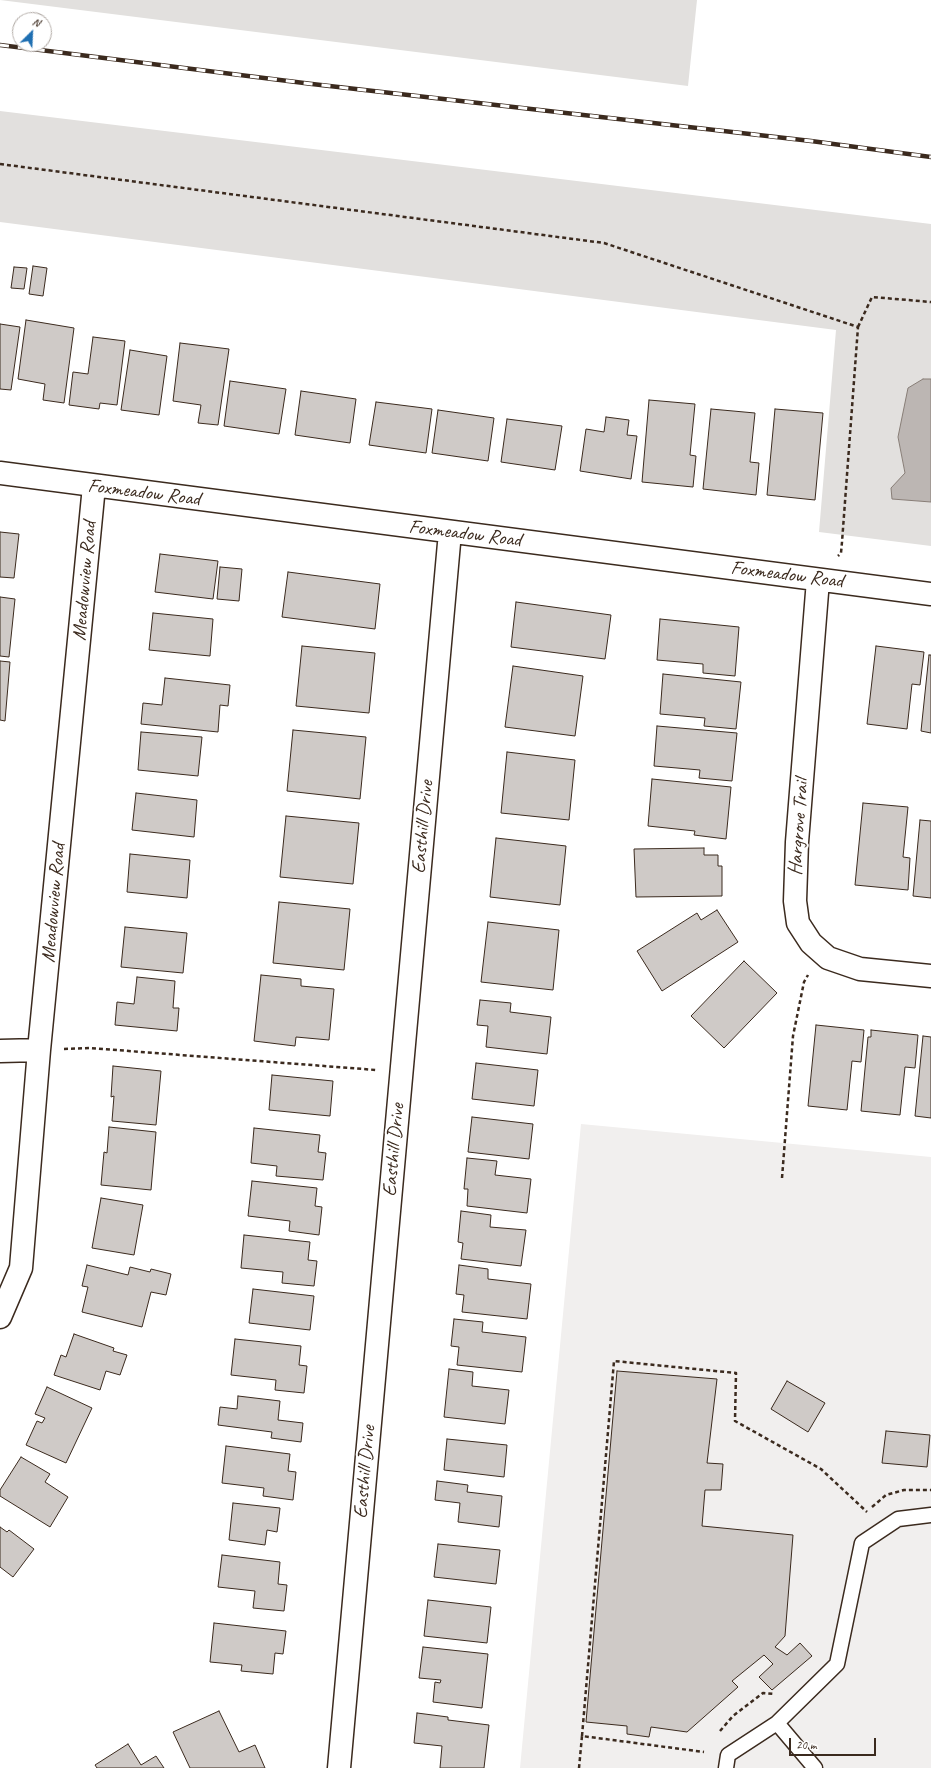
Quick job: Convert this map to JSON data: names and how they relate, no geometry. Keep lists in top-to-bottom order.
{
  "streets": {
    "street": [
      "Foxmeadow Road",
      "Meadowview Road",
      "Easthill Drive",
      "Hargrove Trail"
    ]
  },
  "crossings": [
    ["Foxmeadow Road", "Meadowview Road"],
    ["Foxmeadow Road", "Easthill Drive"],
    ["Foxmeadow Road", "Hargrove Trail"]
  ],
  "scale_bar": "20 m",
  "north": "top right"
}
